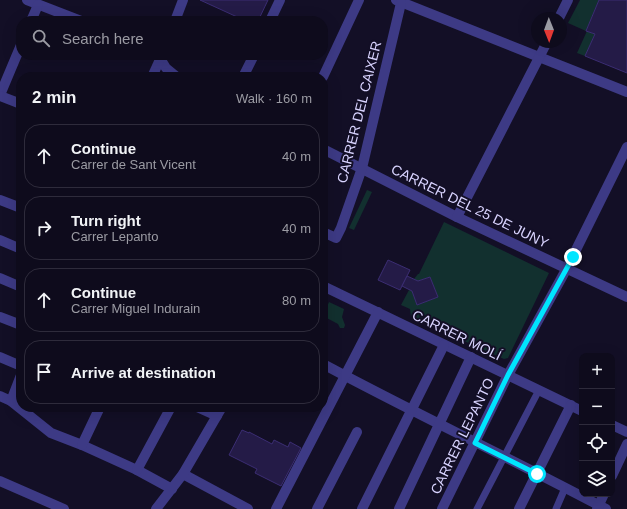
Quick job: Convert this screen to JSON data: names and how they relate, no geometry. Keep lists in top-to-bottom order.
{
  "streets": {
    "street": [
      "CARRER DEL CAIXER",
      "CARRER DEL 25 DE JUNY",
      "CARRER MOLÍ",
      "CARRER LEPANTO"
    ]
  },
  "crossings": [
    ["CARRER DEL CAIXER", "CARRER DEL 25 DE JUNY"],
    ["CARRER DEL 25 DE JUNY", "CARRER LEPANTO"],
    ["CARRER MOLÍ", "CARRER LEPANTO"]
  ],
  "north": "bottom",
  "page": {
    "search": "Search here",
    "heading": ["2 min", "Walk · 160 m"],
    "list": [
      ["Continue", "Carrer de Sant Vicent", "40 m"],
      ["Turn right", "Carrer Lepanto", "40 m"],
      ["Continue", "Carrer Miguel Indurain", "80 m"],
      "Arrive at destination"
    ],
    "map_buttons": ["+", "−"]
  }
}
